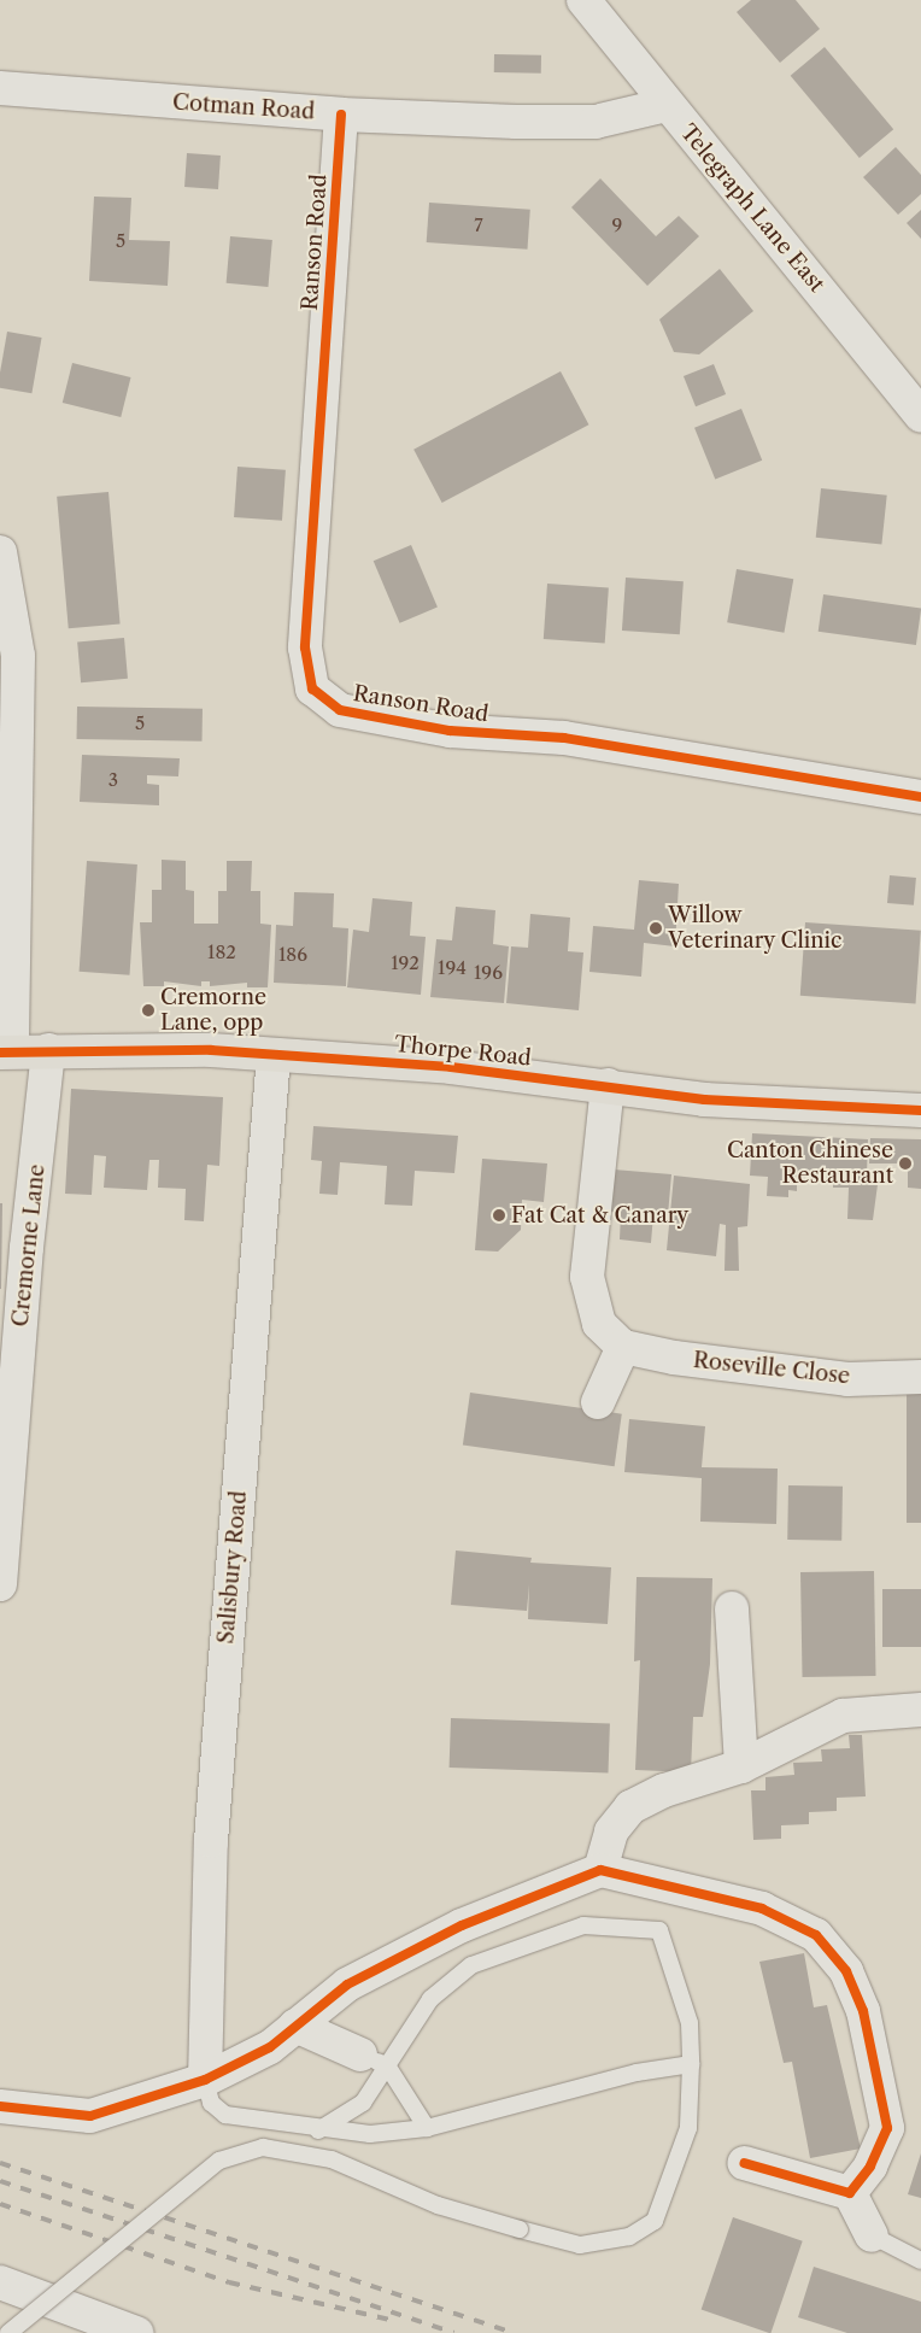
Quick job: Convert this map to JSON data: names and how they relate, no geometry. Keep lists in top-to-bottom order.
{
  "streets": {
    "main road": ["Thorpe Road"],
    "street": [
      "Cotman Road",
      "Telegraph Lane East",
      "Ranson Road",
      "Cremorne Lane",
      "Roseville Close",
      "Salisbury Road"
    ]
  },
  "crossings": [
    ["Cotman Road", "Telegraph Lane East"],
    ["Cotman Road", "Ranson Road"],
    ["Thorpe Road", "Cremorne Lane"],
    ["Thorpe Road", "Salisbury Road"]
  ],
  "places": [
    "Willow Veterinary Clinic",
    "Cremorne Lane, opp",
    "Canton Chinese Restaurant",
    "Fat Cat & Canary"
  ],
  "house_numbers": [
    "7",
    "9",
    "5",
    "5",
    "3",
    "182",
    "186",
    "192",
    "194",
    "196"
  ]
}
